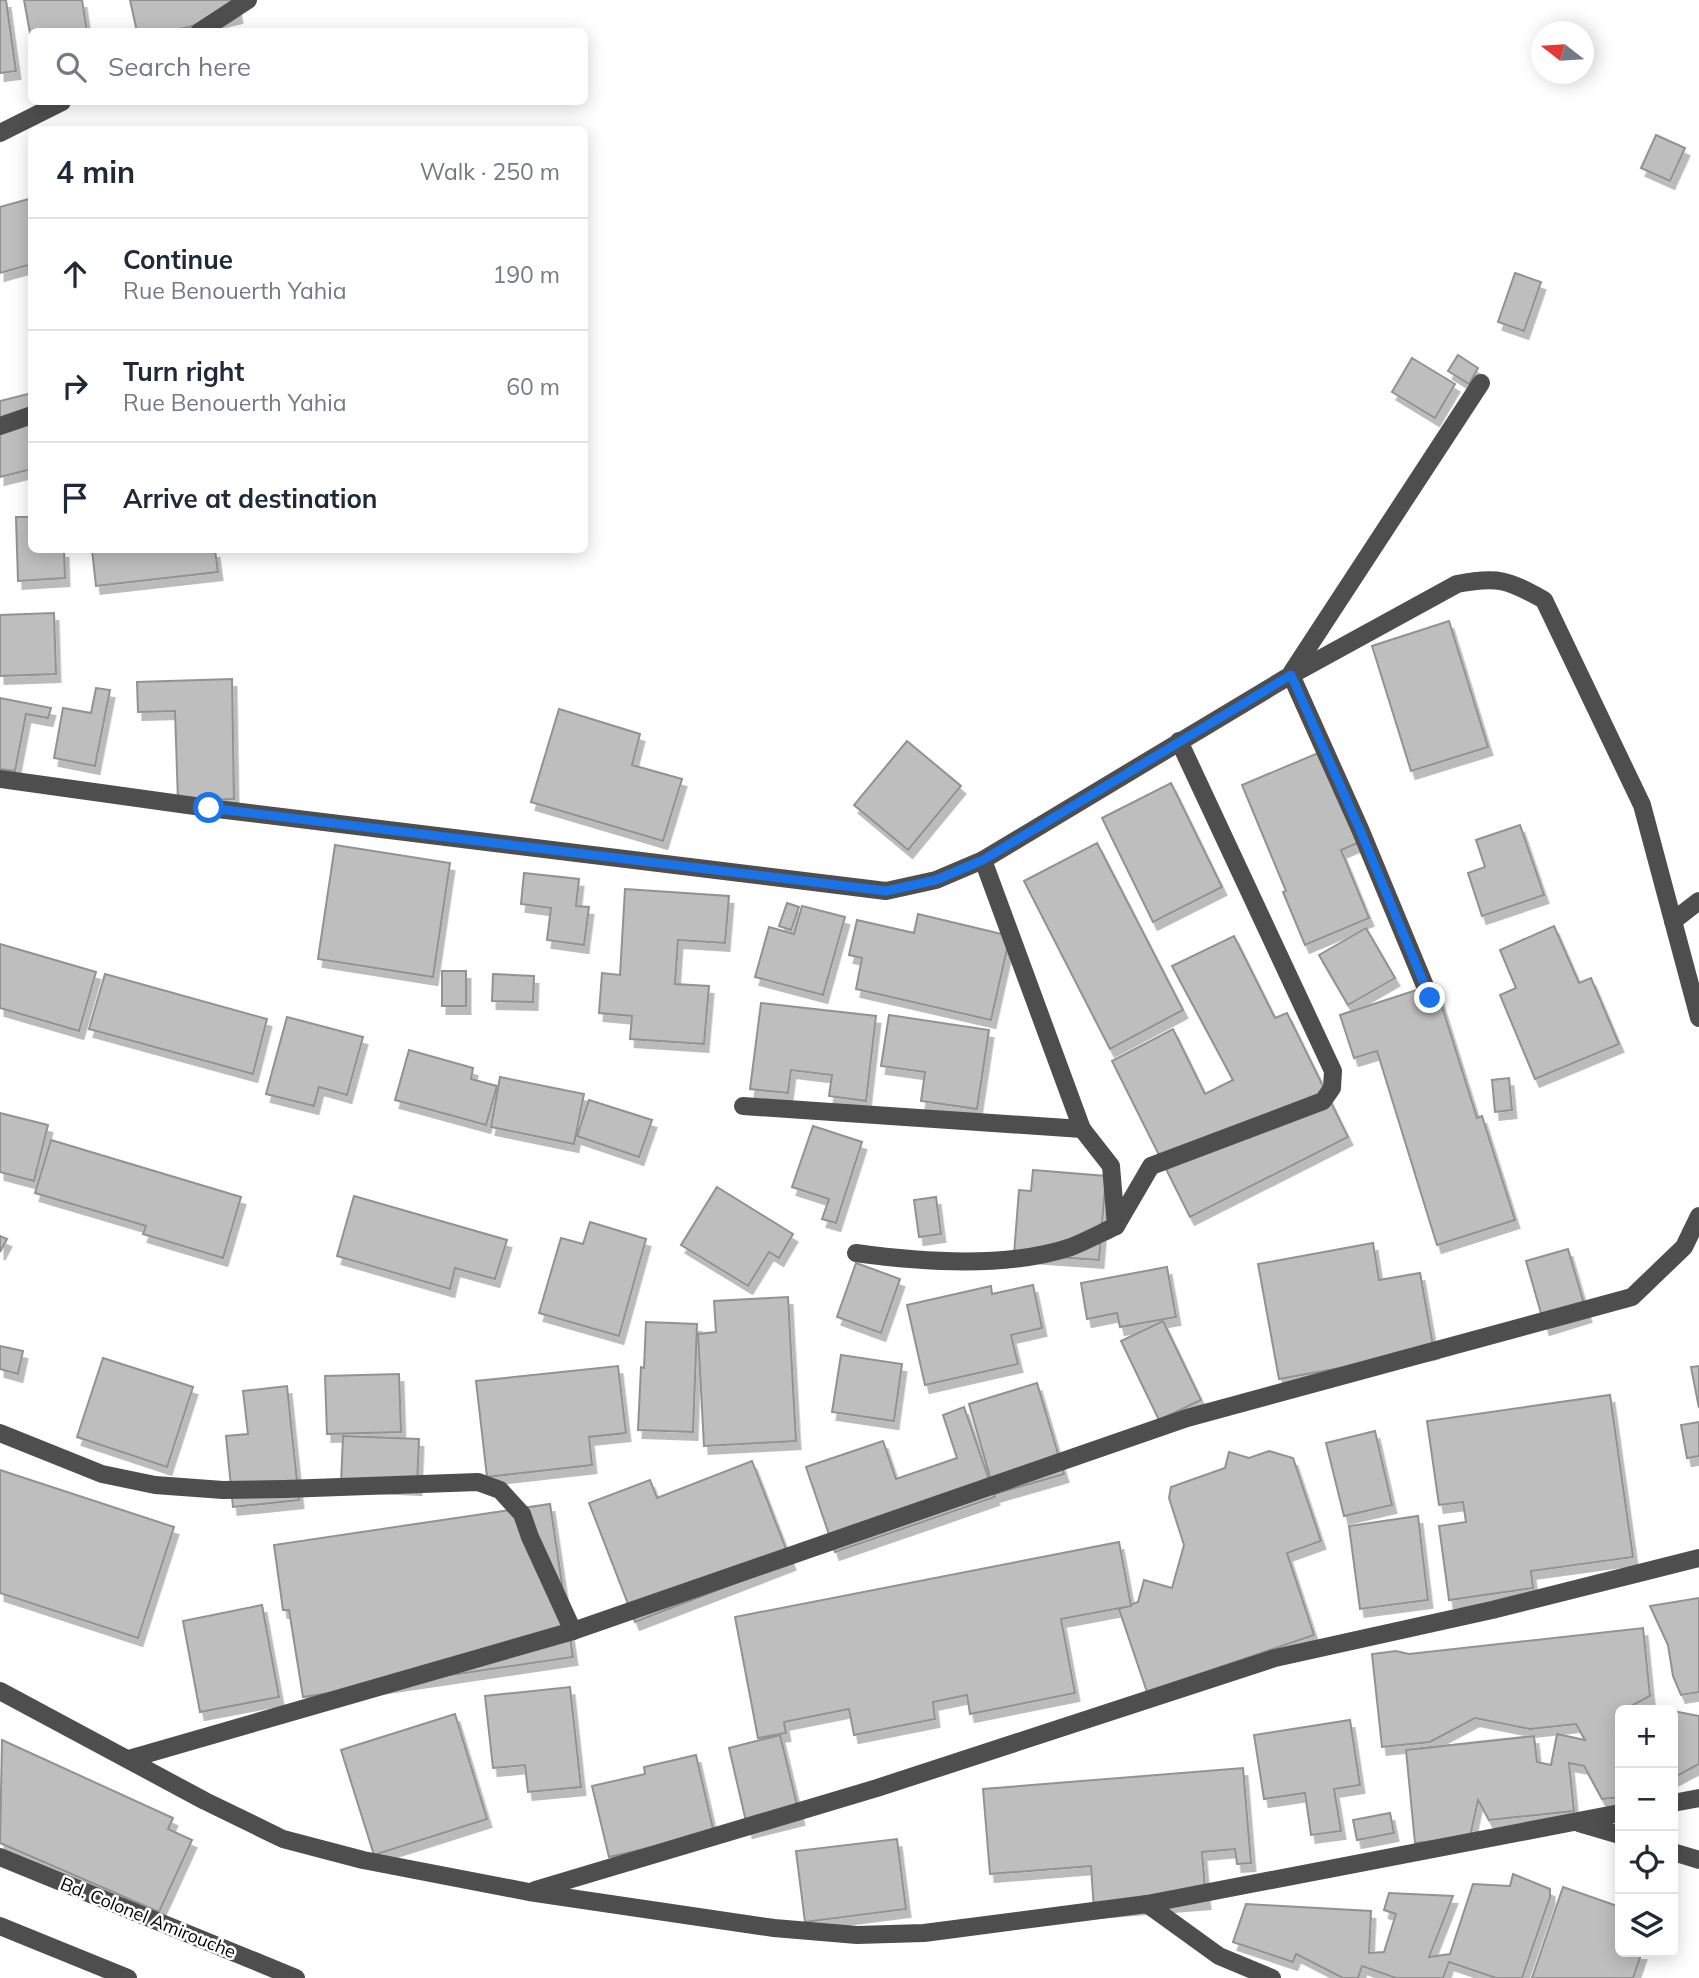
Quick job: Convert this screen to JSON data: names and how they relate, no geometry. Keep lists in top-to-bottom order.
{
  "streets": {
    "street": ["Bd. Colonel Amirouche"]
  },
  "north": "left",
  "page": {
    "search": "Search here",
    "heading": ["4 min", "Walk · 250 m"],
    "list": [
      ["Continue", "Rue Benouerth Yahia", "190 m"],
      ["Turn right", "Rue Benouerth Yahia", "60 m"],
      "Arrive at destination"
    ],
    "map_buttons": ["+", "−"]
  }
}
